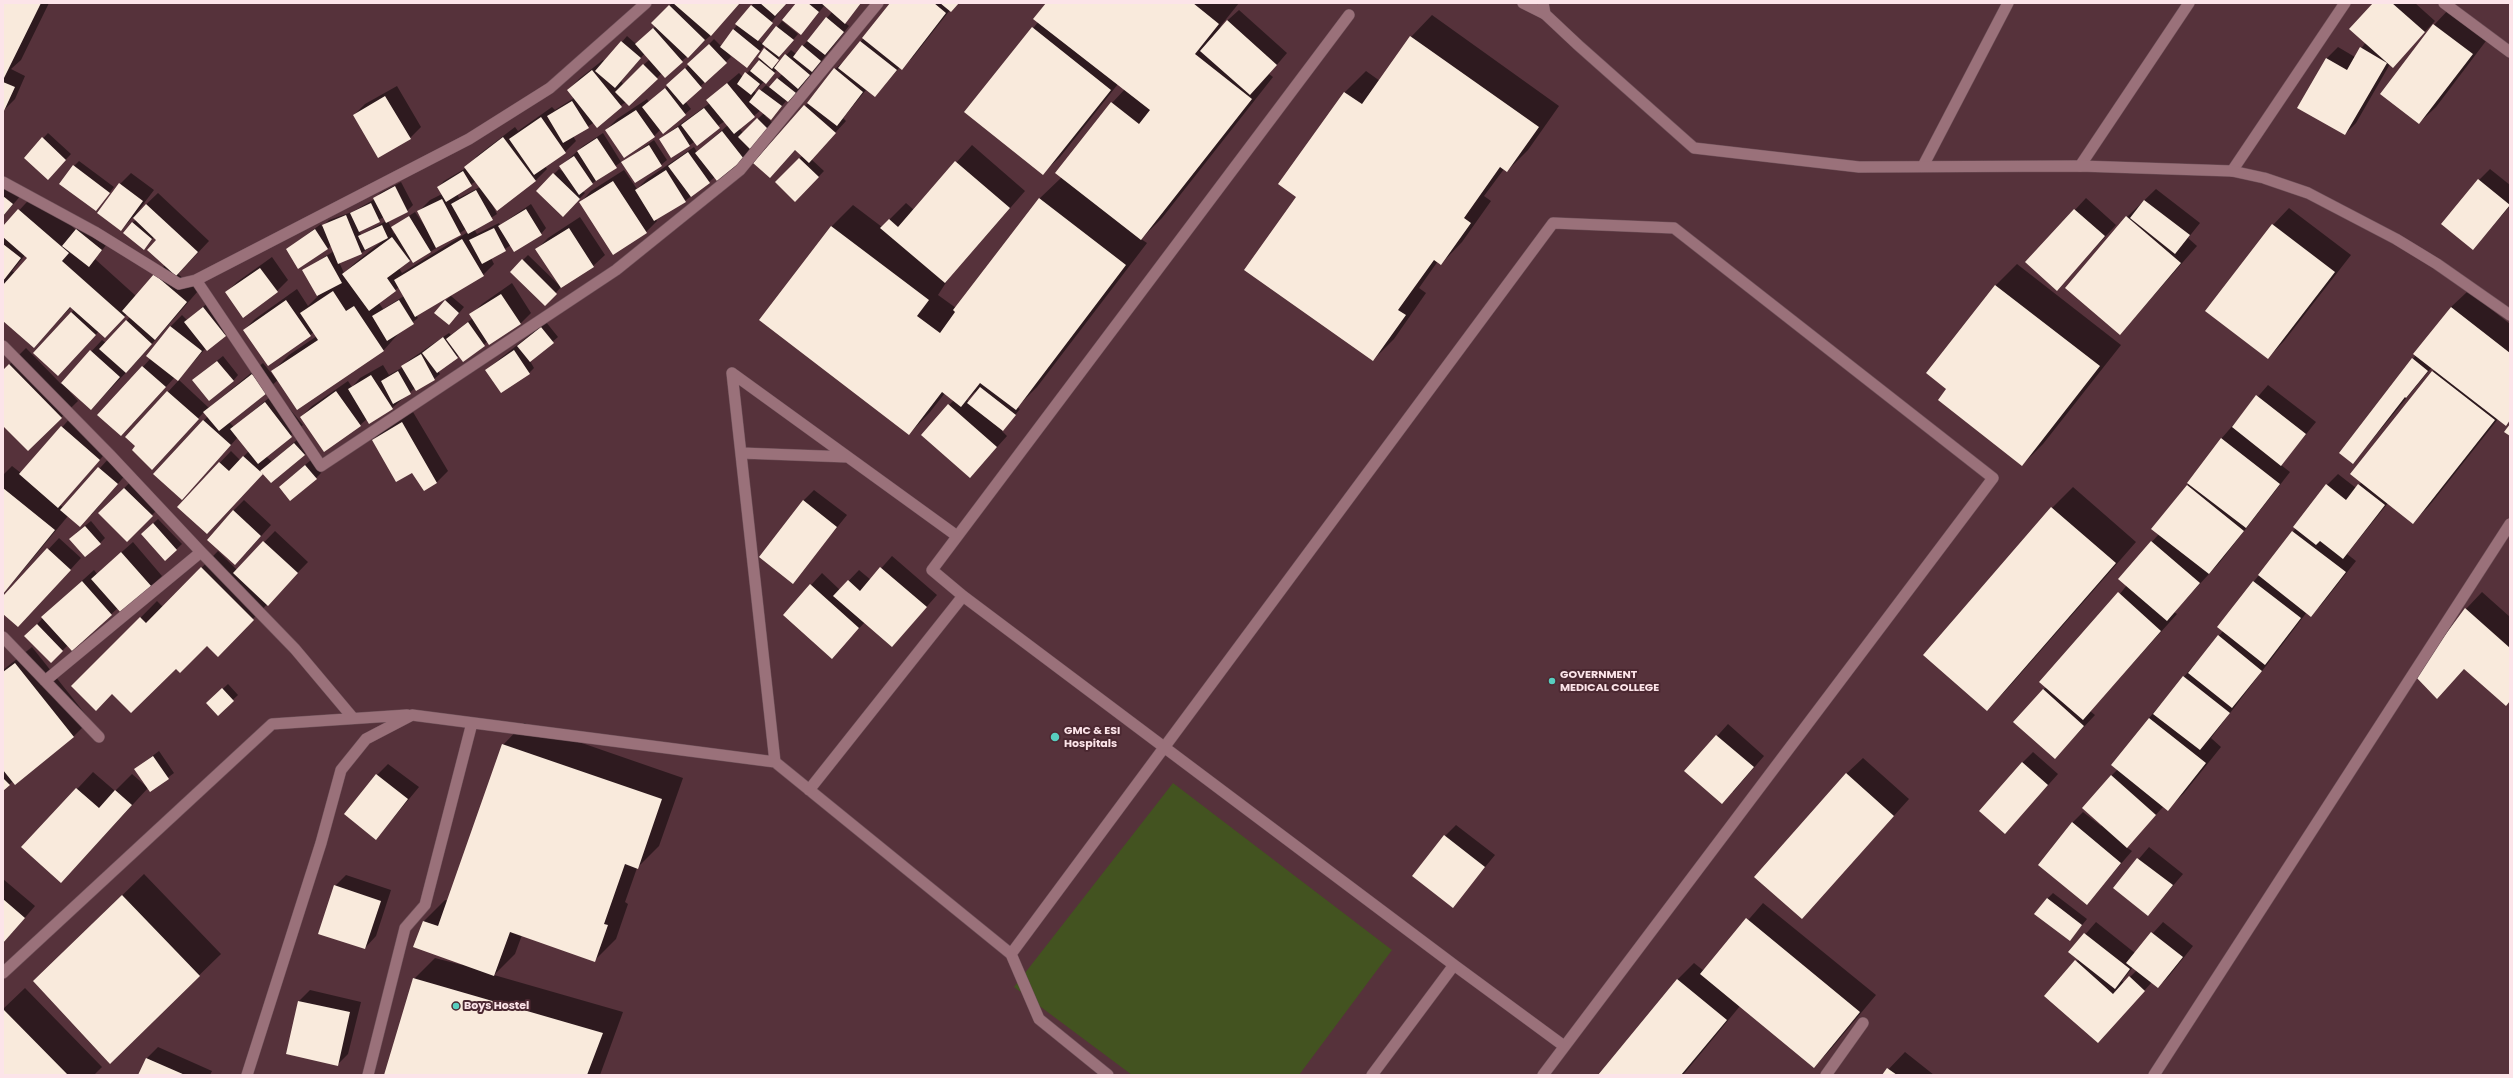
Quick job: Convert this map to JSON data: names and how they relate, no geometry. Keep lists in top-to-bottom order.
{
  "places": ["GOVERNMENT MEDICAL COLLEGE", "GMC & ESI Hospitals", "Boys Hostel"]
}
